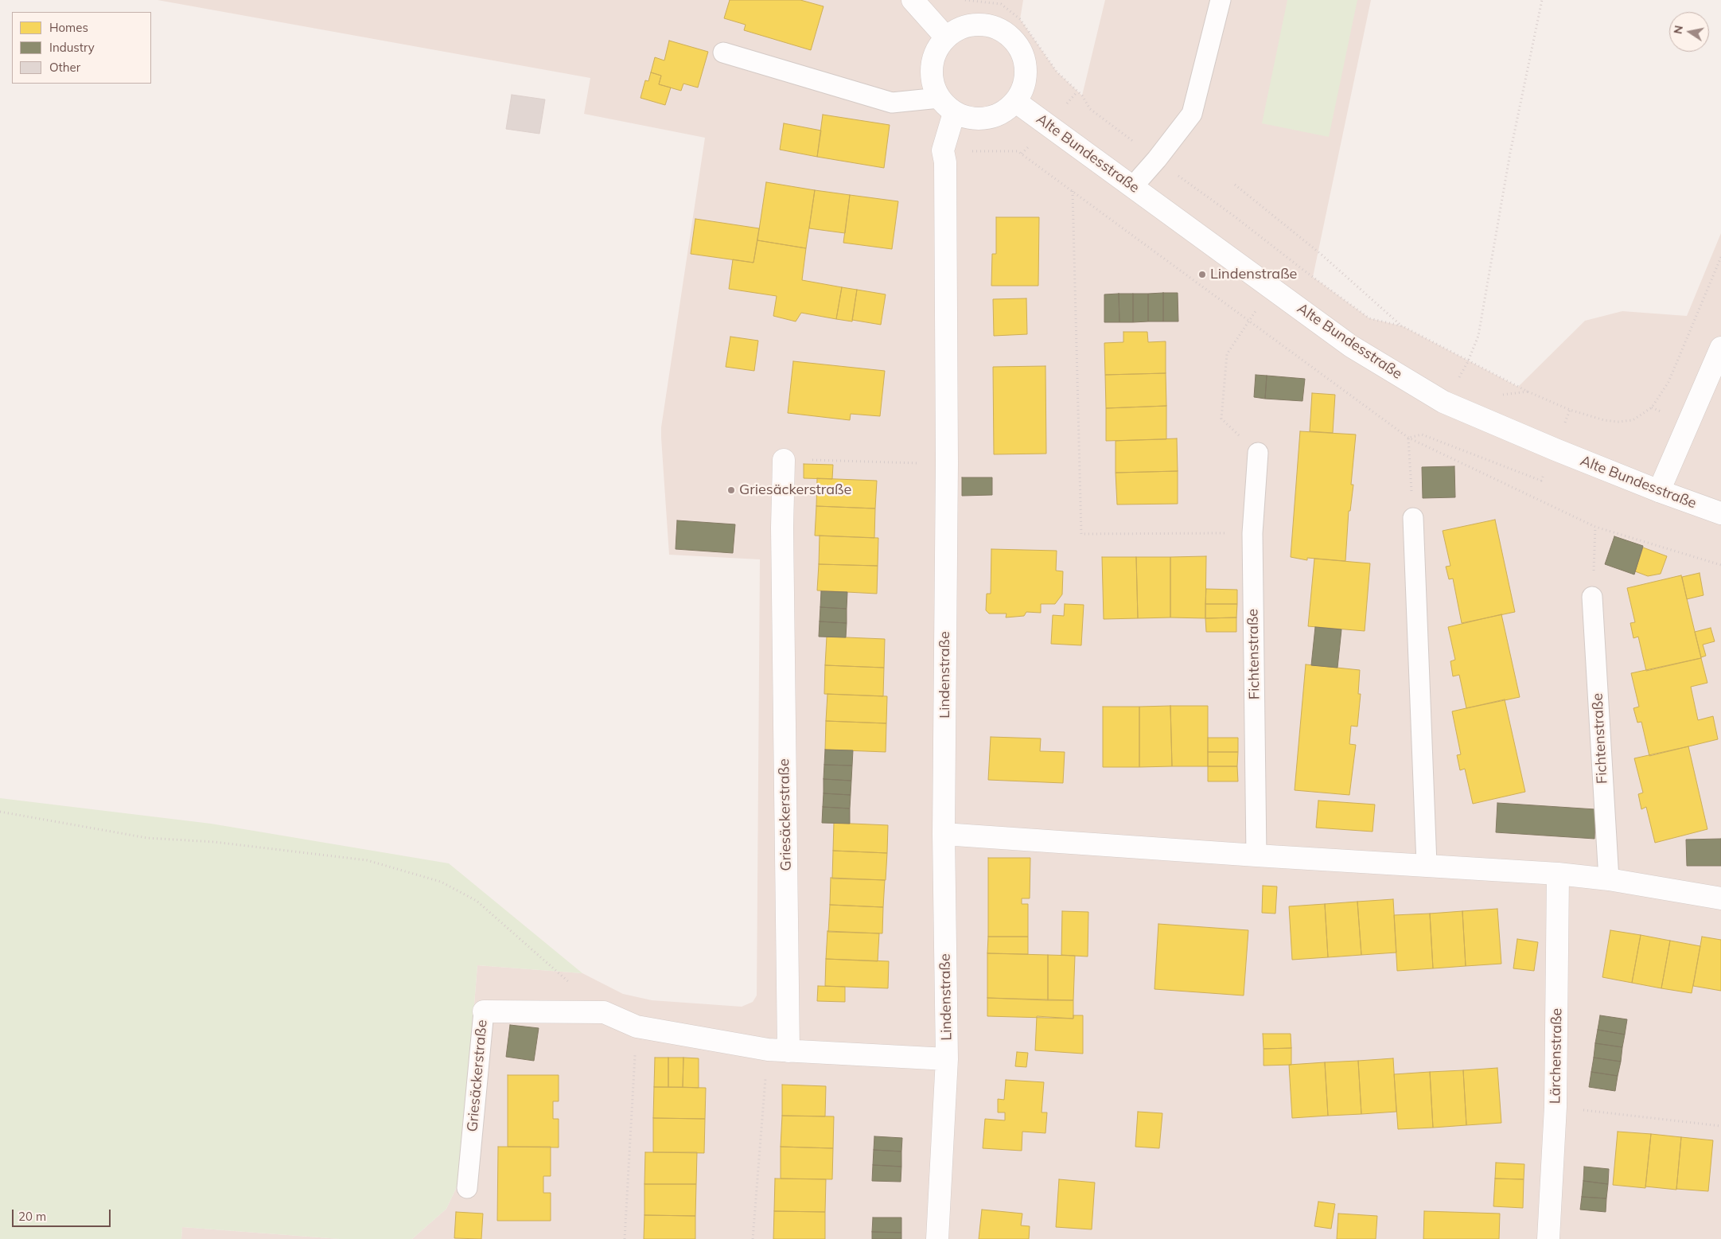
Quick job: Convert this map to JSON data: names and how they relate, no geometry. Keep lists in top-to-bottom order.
{
  "streets": {
    "street": [
      "Alte Bundesstraße",
      "Lindenstraße",
      "Griesäckerstraße",
      "Lärchenstraße"
    ],
    "lane": ["Fichtenstraße"]
  },
  "crossings": [
    ["Alte Bundesstraße", "Lindenstraße"],
    ["Lindenstraße", "Griesäckerstraße"]
  ],
  "places": ["Lindenstraße", "Griesäckerstraße"],
  "legend": ["Homes", "Industry", "Other"],
  "scale_bar": "20 m",
  "north": "left"
}
